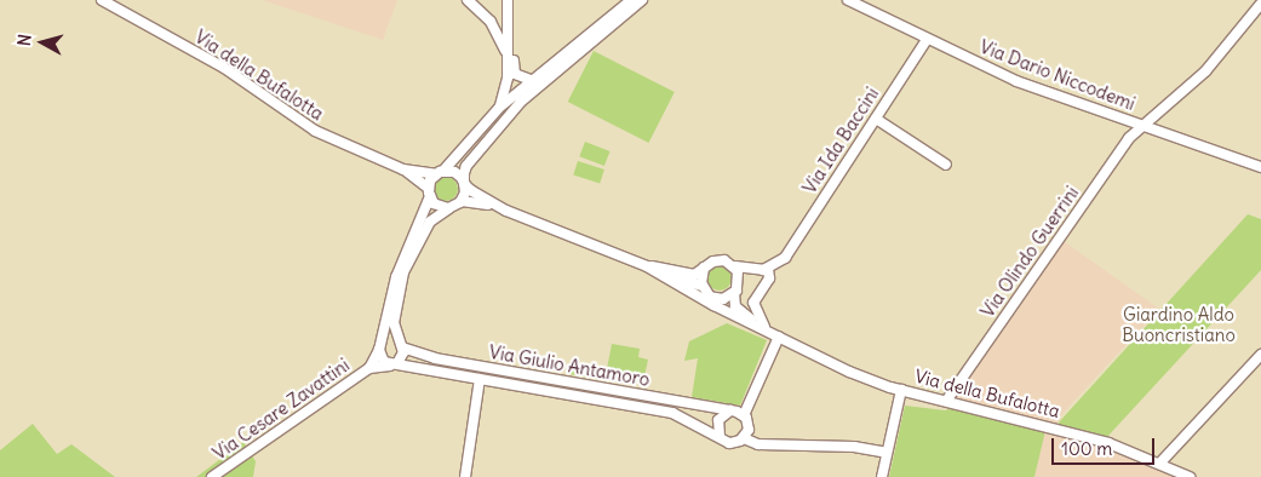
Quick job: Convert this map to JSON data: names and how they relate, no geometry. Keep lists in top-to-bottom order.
{
  "streets": {
    "street": [
      "Via della Bufalotta",
      "Via Dario Niccodemi",
      "Via Ida Baccini",
      "Via Olindo Guerrini",
      "Via Giulio Antamoro",
      "Via Cesare Zavattini"
    ]
  },
  "crossings": [
    ["Via della Bufalotta", "Via Ida Baccini"],
    ["Via della Bufalotta", "Via Olindo Guerrini"],
    ["Via della Bufalotta", "Via Cesare Zavattini"],
    ["Via Dario Niccodemi", "Via Ida Baccini"],
    ["Via Dario Niccodemi", "Via Olindo Guerrini"],
    ["Via Giulio Antamoro", "Via Cesare Zavattini"]
  ],
  "parks": ["Giardino Aldo Buoncristiano"],
  "scale_bar": "100 m",
  "north": "left"
}
